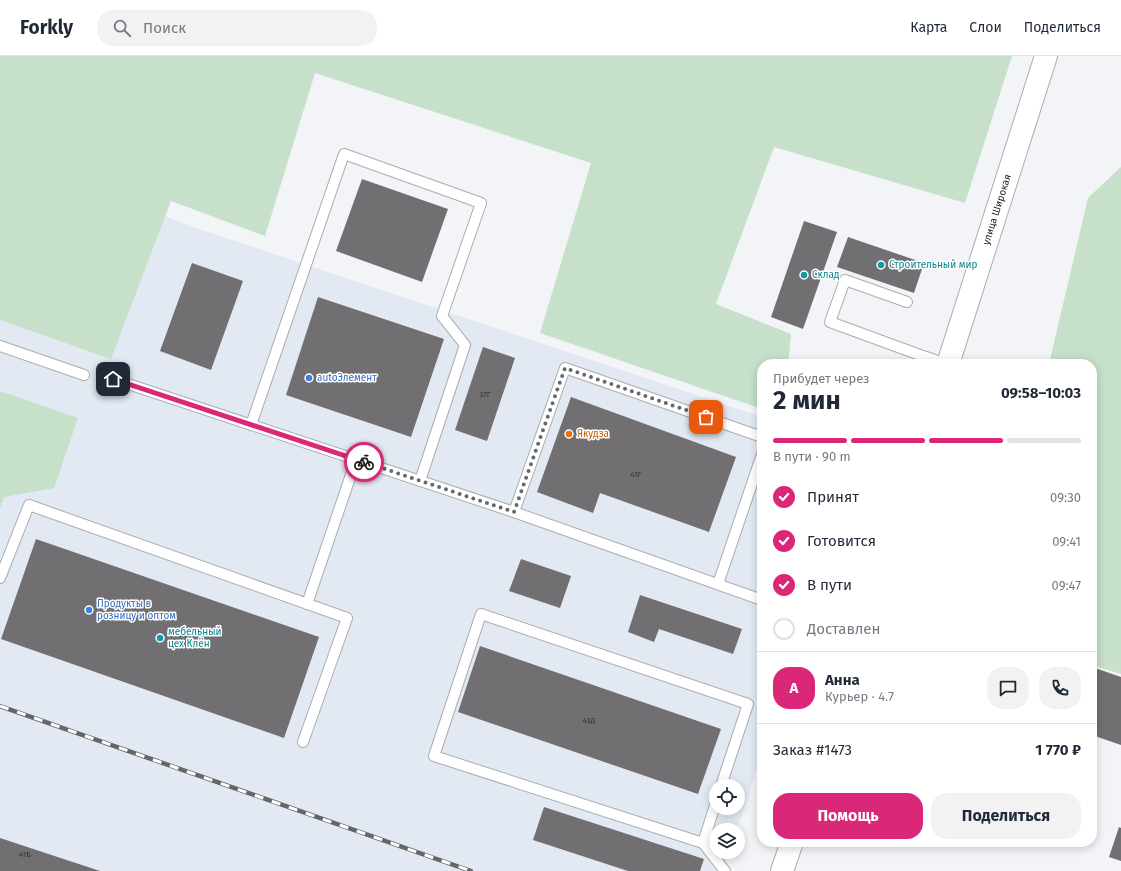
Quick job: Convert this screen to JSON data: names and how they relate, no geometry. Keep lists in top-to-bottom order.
{
  "streets": {
    "street": ["улица Широкая"]
  },
  "places": [
    "Строительный мир",
    "Склад",
    "autoЭлемент",
    "Якудза",
    "Продукты в розницу и оптом",
    "мебельный цех Клён"
  ],
  "house_numbers": [
    "37Г",
    "41Г",
    "43Д",
    "41Б"
  ],
  "page": {
    "header": "Forkly",
    "search": "Поиск",
    "nav": ["Карта", "Слои", "Поделиться"],
    "heading": ["2 мин", "Прибудет через", "09:58–10:03"],
    "panel": [
      "Анна",
      "Курьер · 4.7",
      "Заказ #1473",
      "1 770 ₽"
    ],
    "bar": "В пути · 90 m",
    "list": [
      ["Принят", "09:30"],
      ["Готовится", "09:41"],
      ["В пути", "09:47"],
      "Доставлен"
    ],
    "round": "А",
    "buttons": ["Помощь", "Поделиться"]
  }
}
